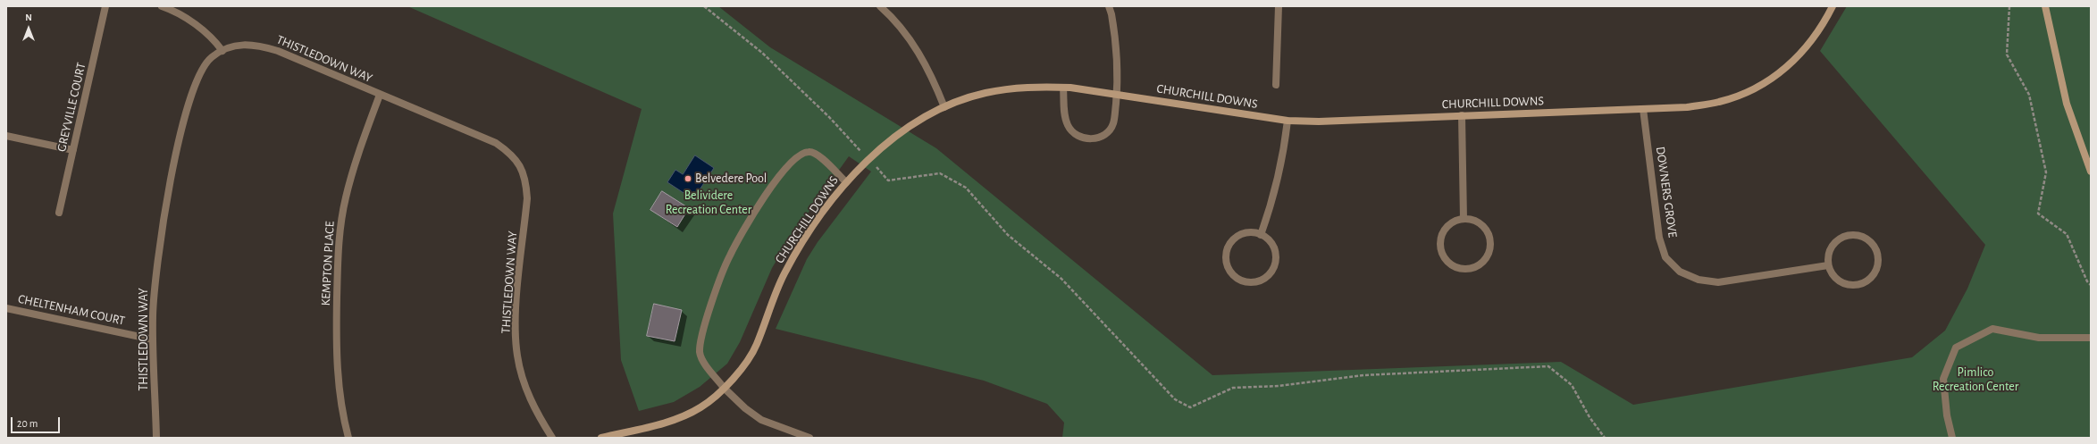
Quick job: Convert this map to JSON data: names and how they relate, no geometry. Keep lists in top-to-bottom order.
{
  "streets": {
    "street": [
      "THISTLEDOWN WAY",
      "CHURCHILL DOWNS",
      "GREYVILLE COURT",
      "DOWNERS GROVE",
      "KEMPTON PLACE",
      "CHELTENHAM COURT"
    ]
  },
  "crossings": [
    ["THISTLEDOWN WAY", "KEMPTON PLACE"],
    ["THISTLEDOWN WAY", "CHELTENHAM COURT"],
    ["CHURCHILL DOWNS", "DOWNERS GROVE"]
  ],
  "parks": ["Belividere Recreation Center", "Pimlico Recreation Center"],
  "places": ["Belvedere Pool"],
  "scale_bar": "20 m",
  "north": "top"
}
